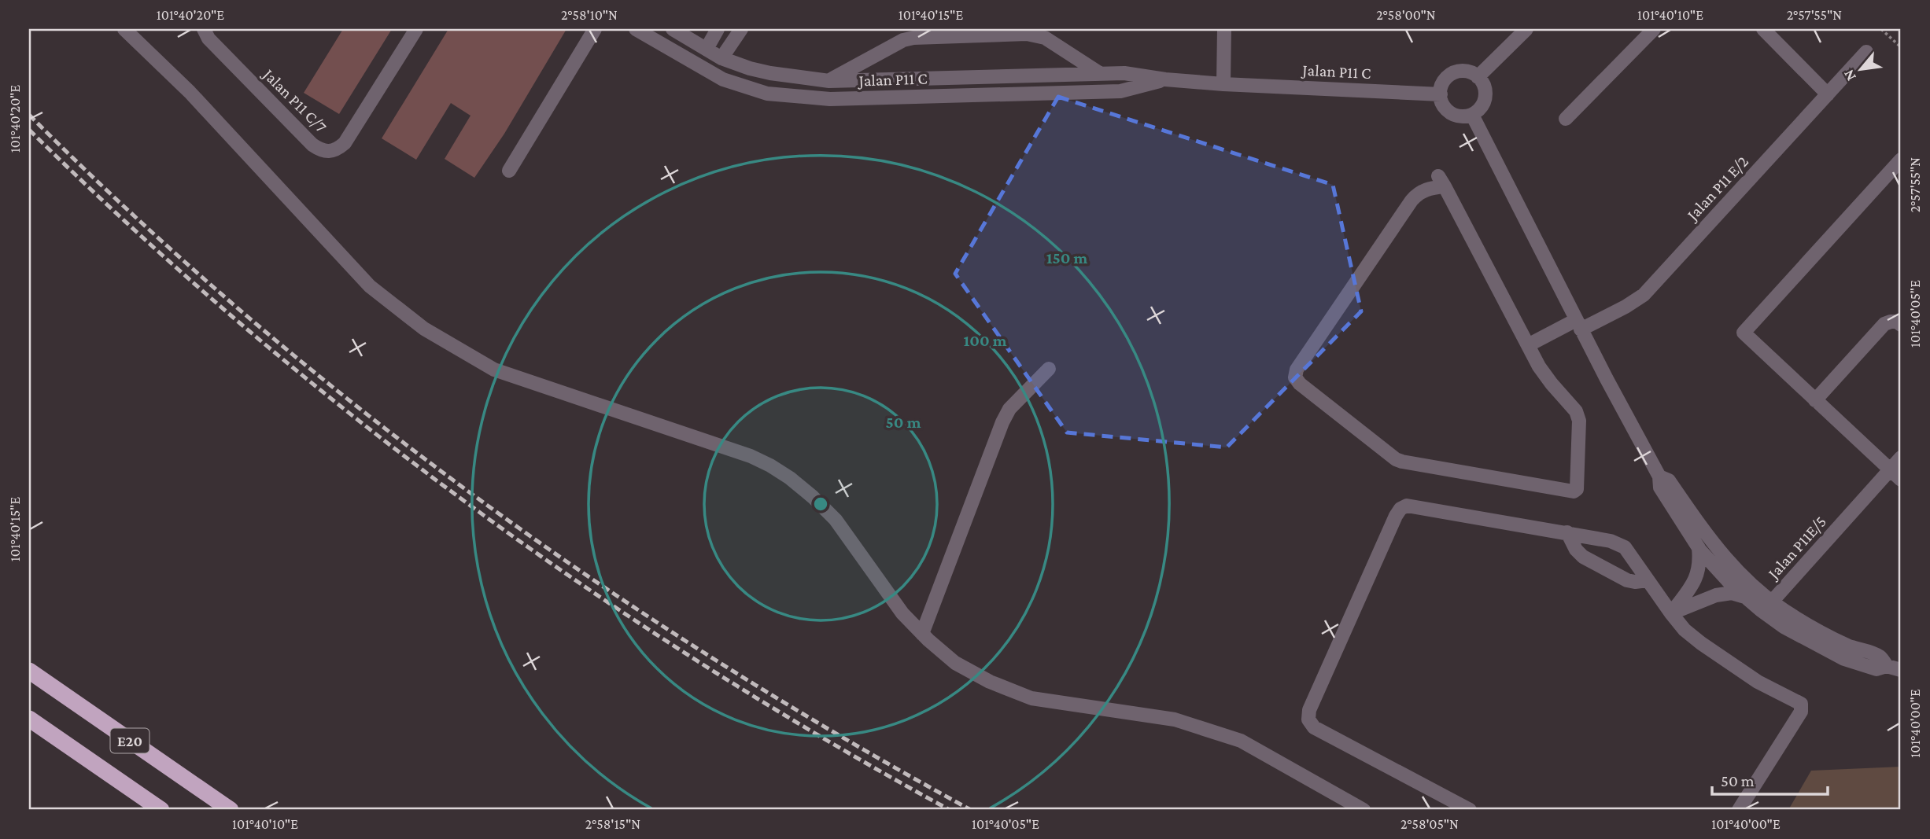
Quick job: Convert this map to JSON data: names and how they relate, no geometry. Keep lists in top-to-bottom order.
{
  "streets": {
    "highway": ["E20"],
    "street": [
      "Jalan P11 C",
      "Jalan P11 C/7",
      "Jalan P11 E/2",
      "Jalan P11E/5"
    ]
  },
  "scale_bar": "50 m",
  "north": "bottom left",
  "coordinates": [
    "101°40'20\"E",
    "2°58'10\"N",
    "101°40'15\"E",
    "2°58'00\"N",
    "101°40'10\"E",
    "2°57'55\"N",
    "101°40'05\"E",
    "101°40'00\"E",
    "2°58'15\"N",
    "2°58'05\"N"
  ],
  "rings": ["150 m", "100 m", "50 m"]
}
